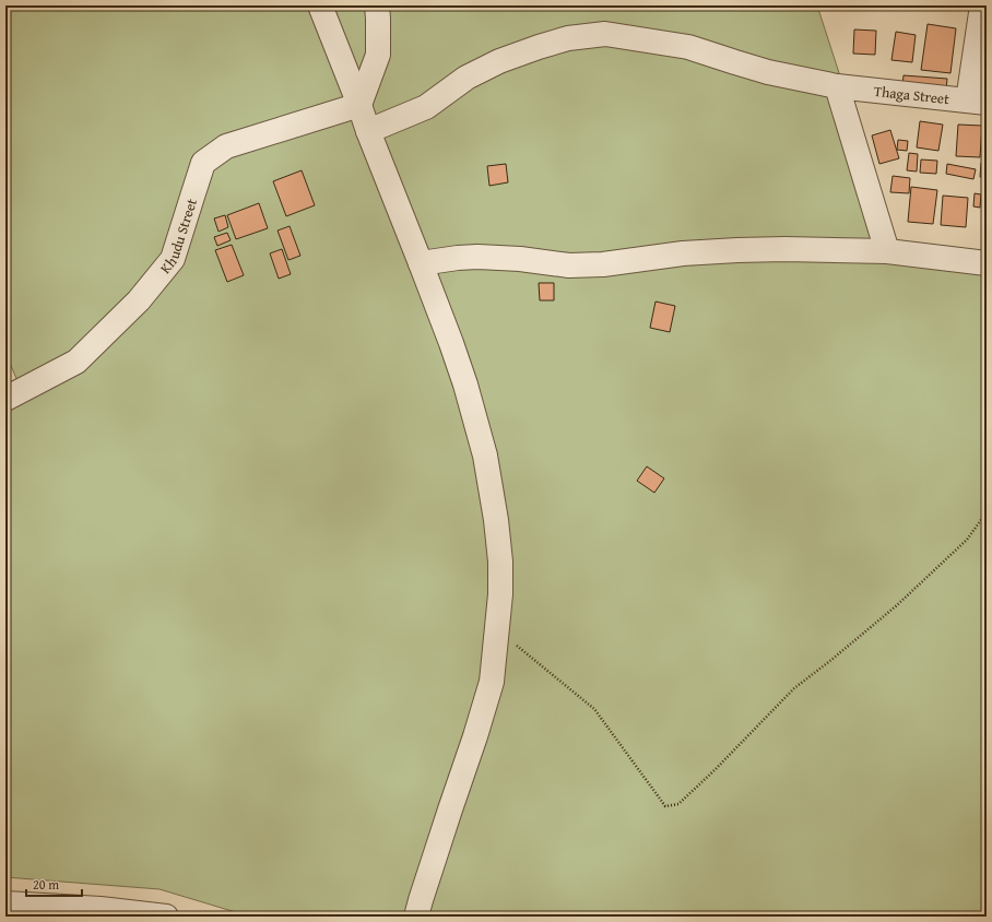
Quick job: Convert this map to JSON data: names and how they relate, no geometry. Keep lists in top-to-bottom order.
{
  "streets": {
    "street": ["Thaga Street", "Khudu Street"]
  },
  "scale_bar": "20 m"
}
